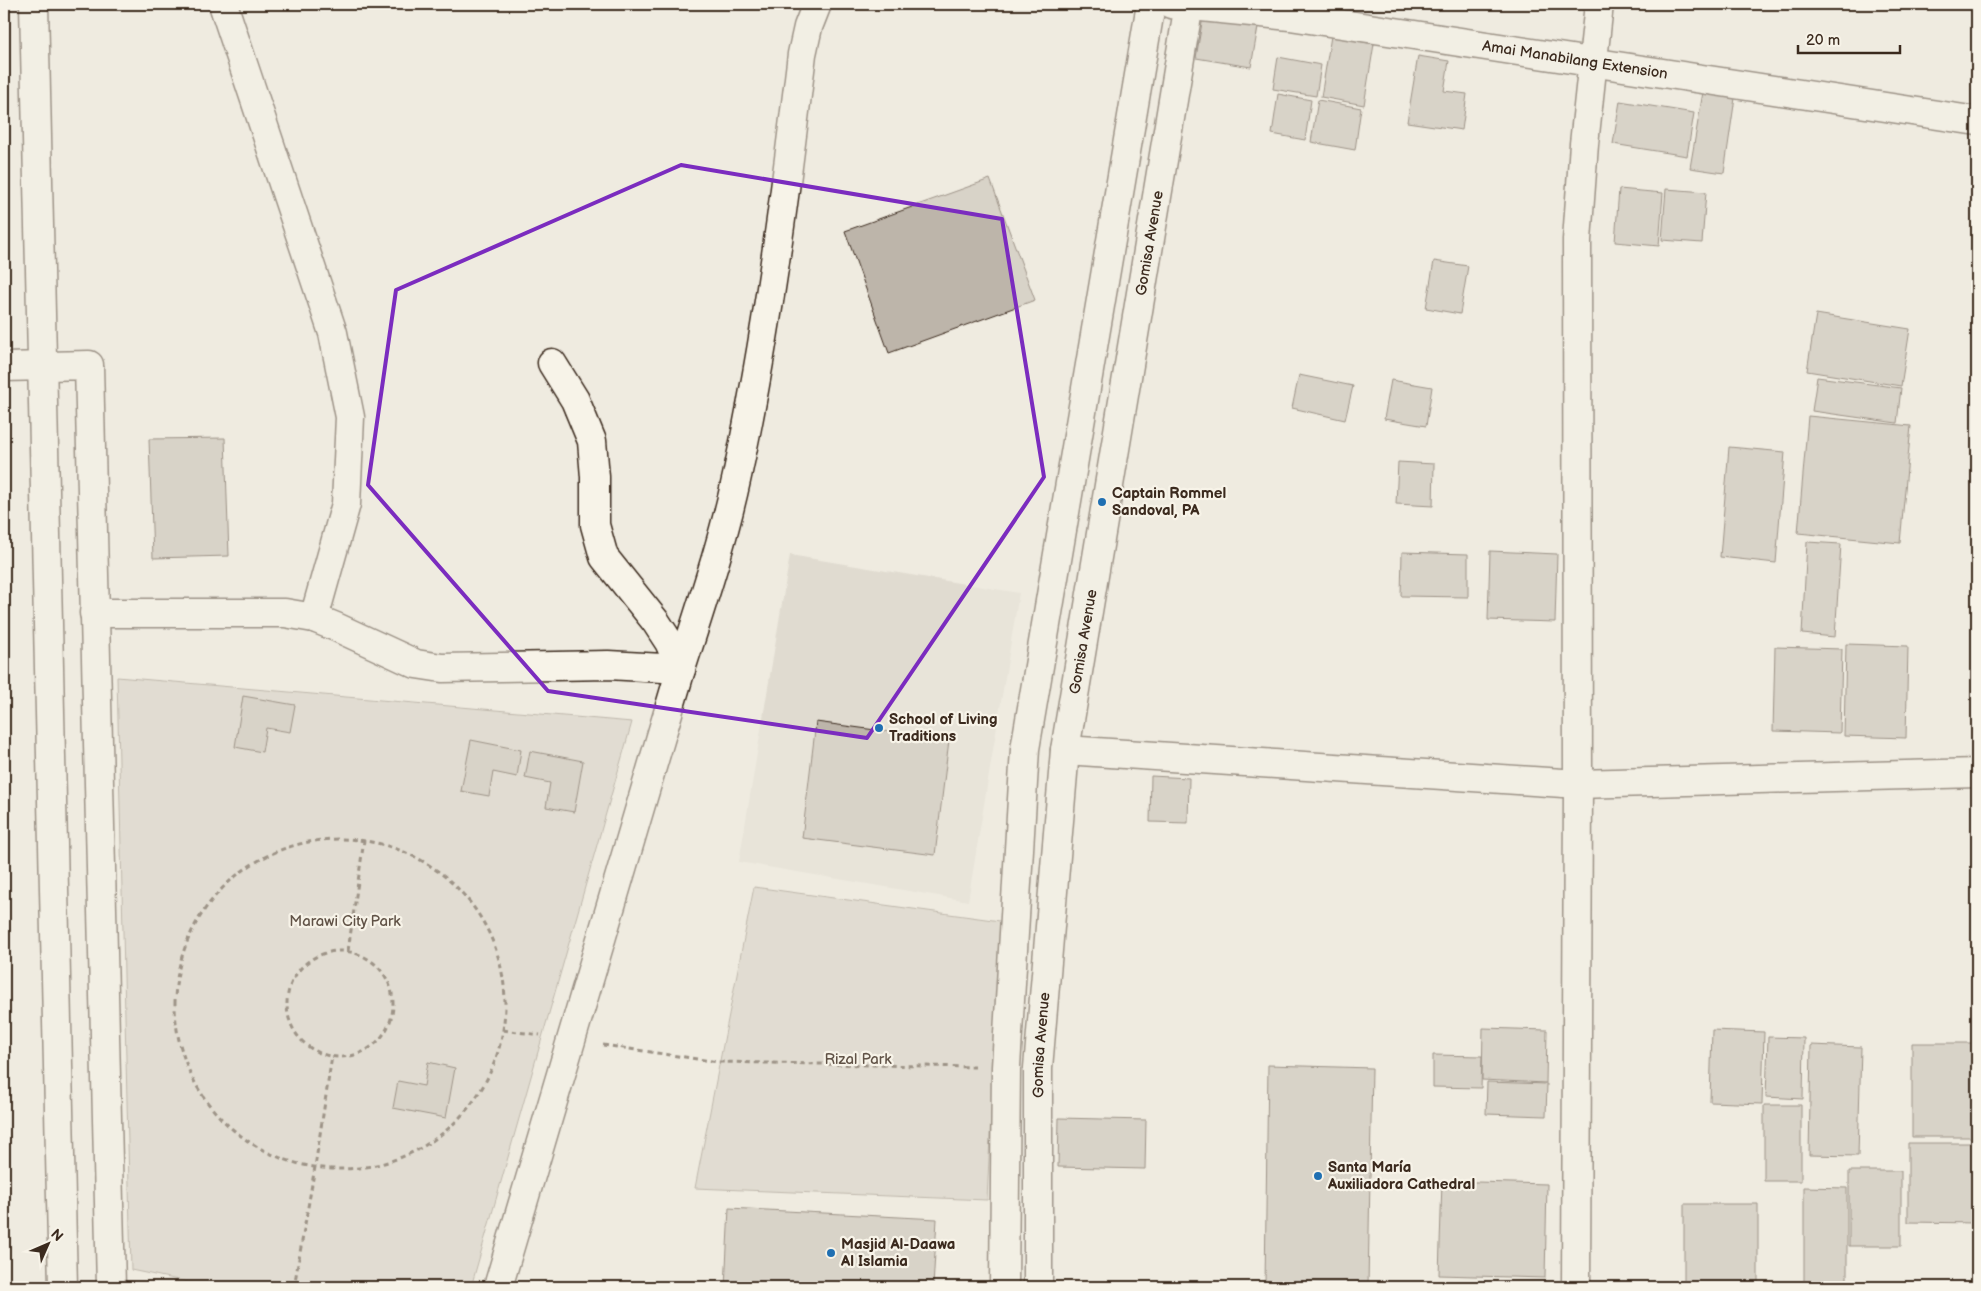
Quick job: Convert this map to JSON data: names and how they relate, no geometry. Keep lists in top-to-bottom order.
{
  "streets": {
    "street": ["Amai Manabilang Extension", "Gomisa Avenue"]
  },
  "crossings": [
    ["Amai Manabilang Extension", "Gomisa Avenue"]
  ],
  "parks": ["Marawi City Park", "Rizal Park"],
  "places": [
    "Captain Rommel Sandoval, PA",
    "School of Living Traditions",
    "Santa María Auxiliadora Cathedral",
    "Masjid Al-Daawa Al Islamia"
  ],
  "scale_bar": "20 m",
  "north": "top right"
}
